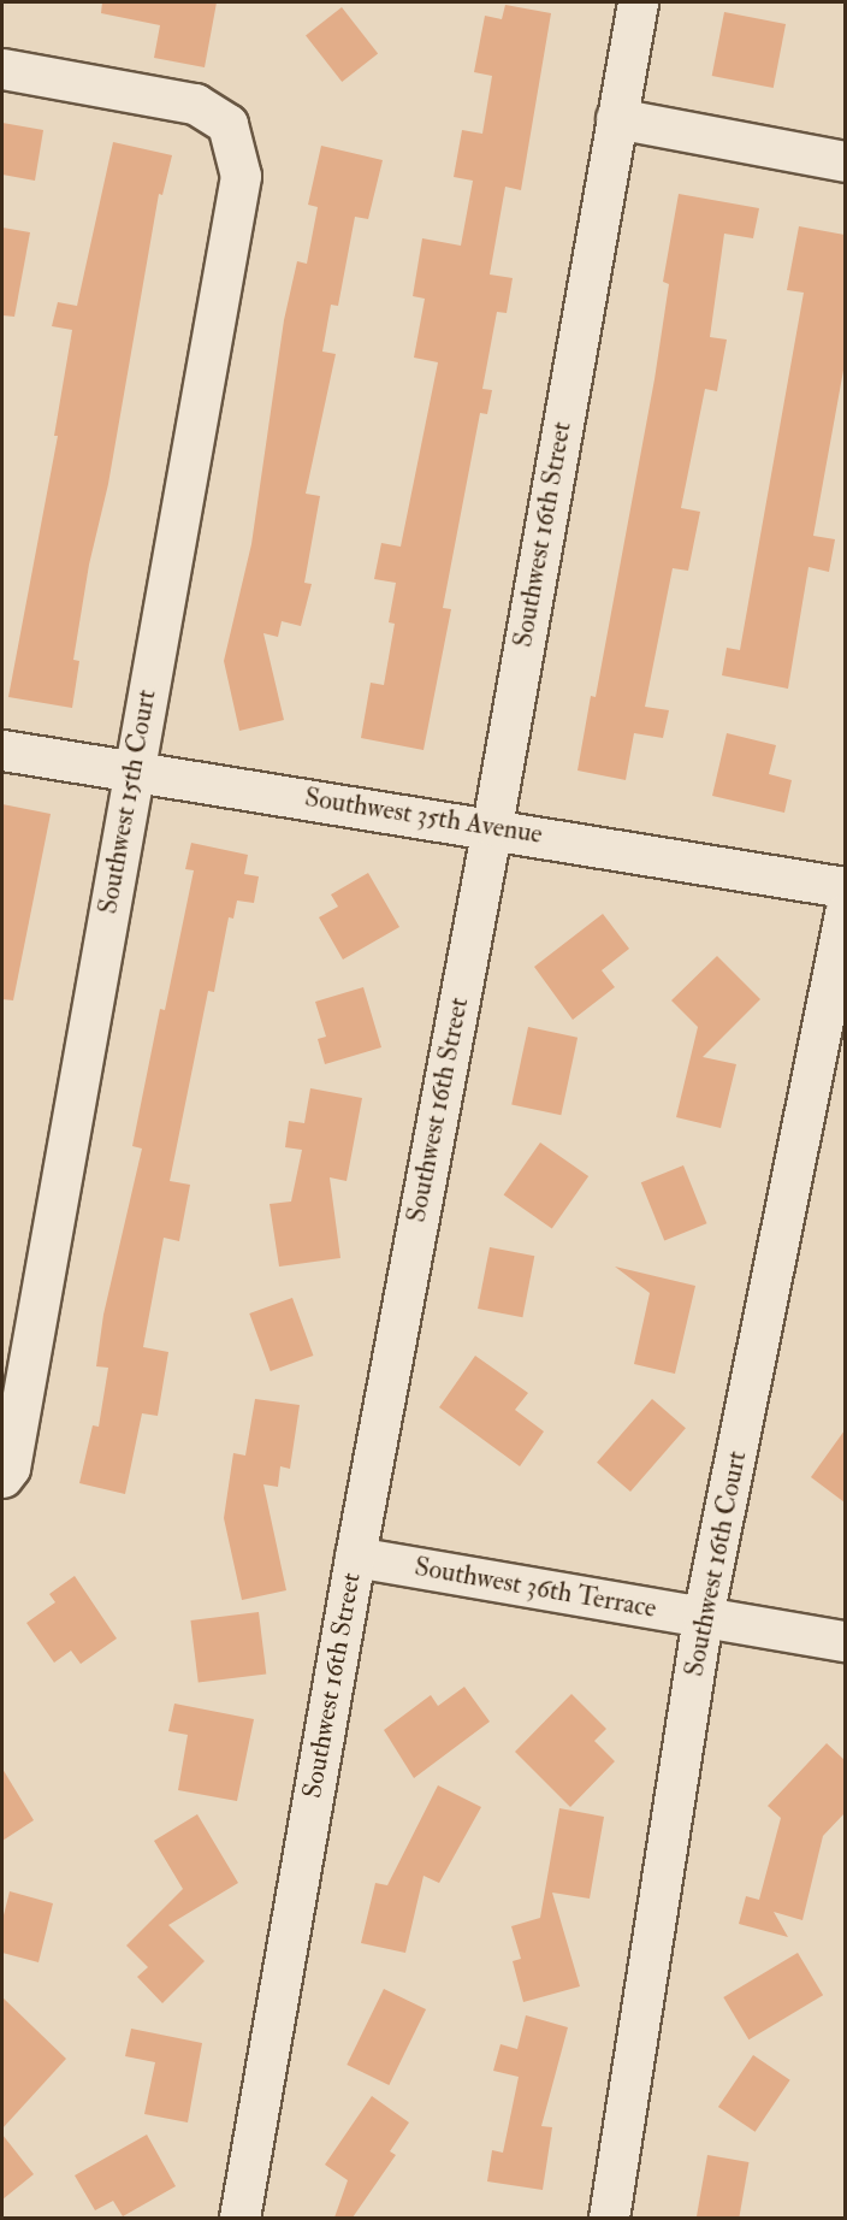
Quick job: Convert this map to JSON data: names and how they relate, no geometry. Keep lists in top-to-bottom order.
{
  "streets": {
    "street": [
      "Southwest 16th Street",
      "Southwest 15th Court",
      "Southwest 35th Avenue",
      "Southwest 16th Court",
      "Southwest 36th Terrace"
    ]
  },
  "crossings": [
    ["Southwest 16th Street", "Southwest 35th Avenue"],
    ["Southwest 16th Street", "Southwest 36th Terrace"],
    ["Southwest 15th Court", "Southwest 35th Avenue"],
    ["Southwest 16th Court", "Southwest 36th Terrace"]
  ]
}
